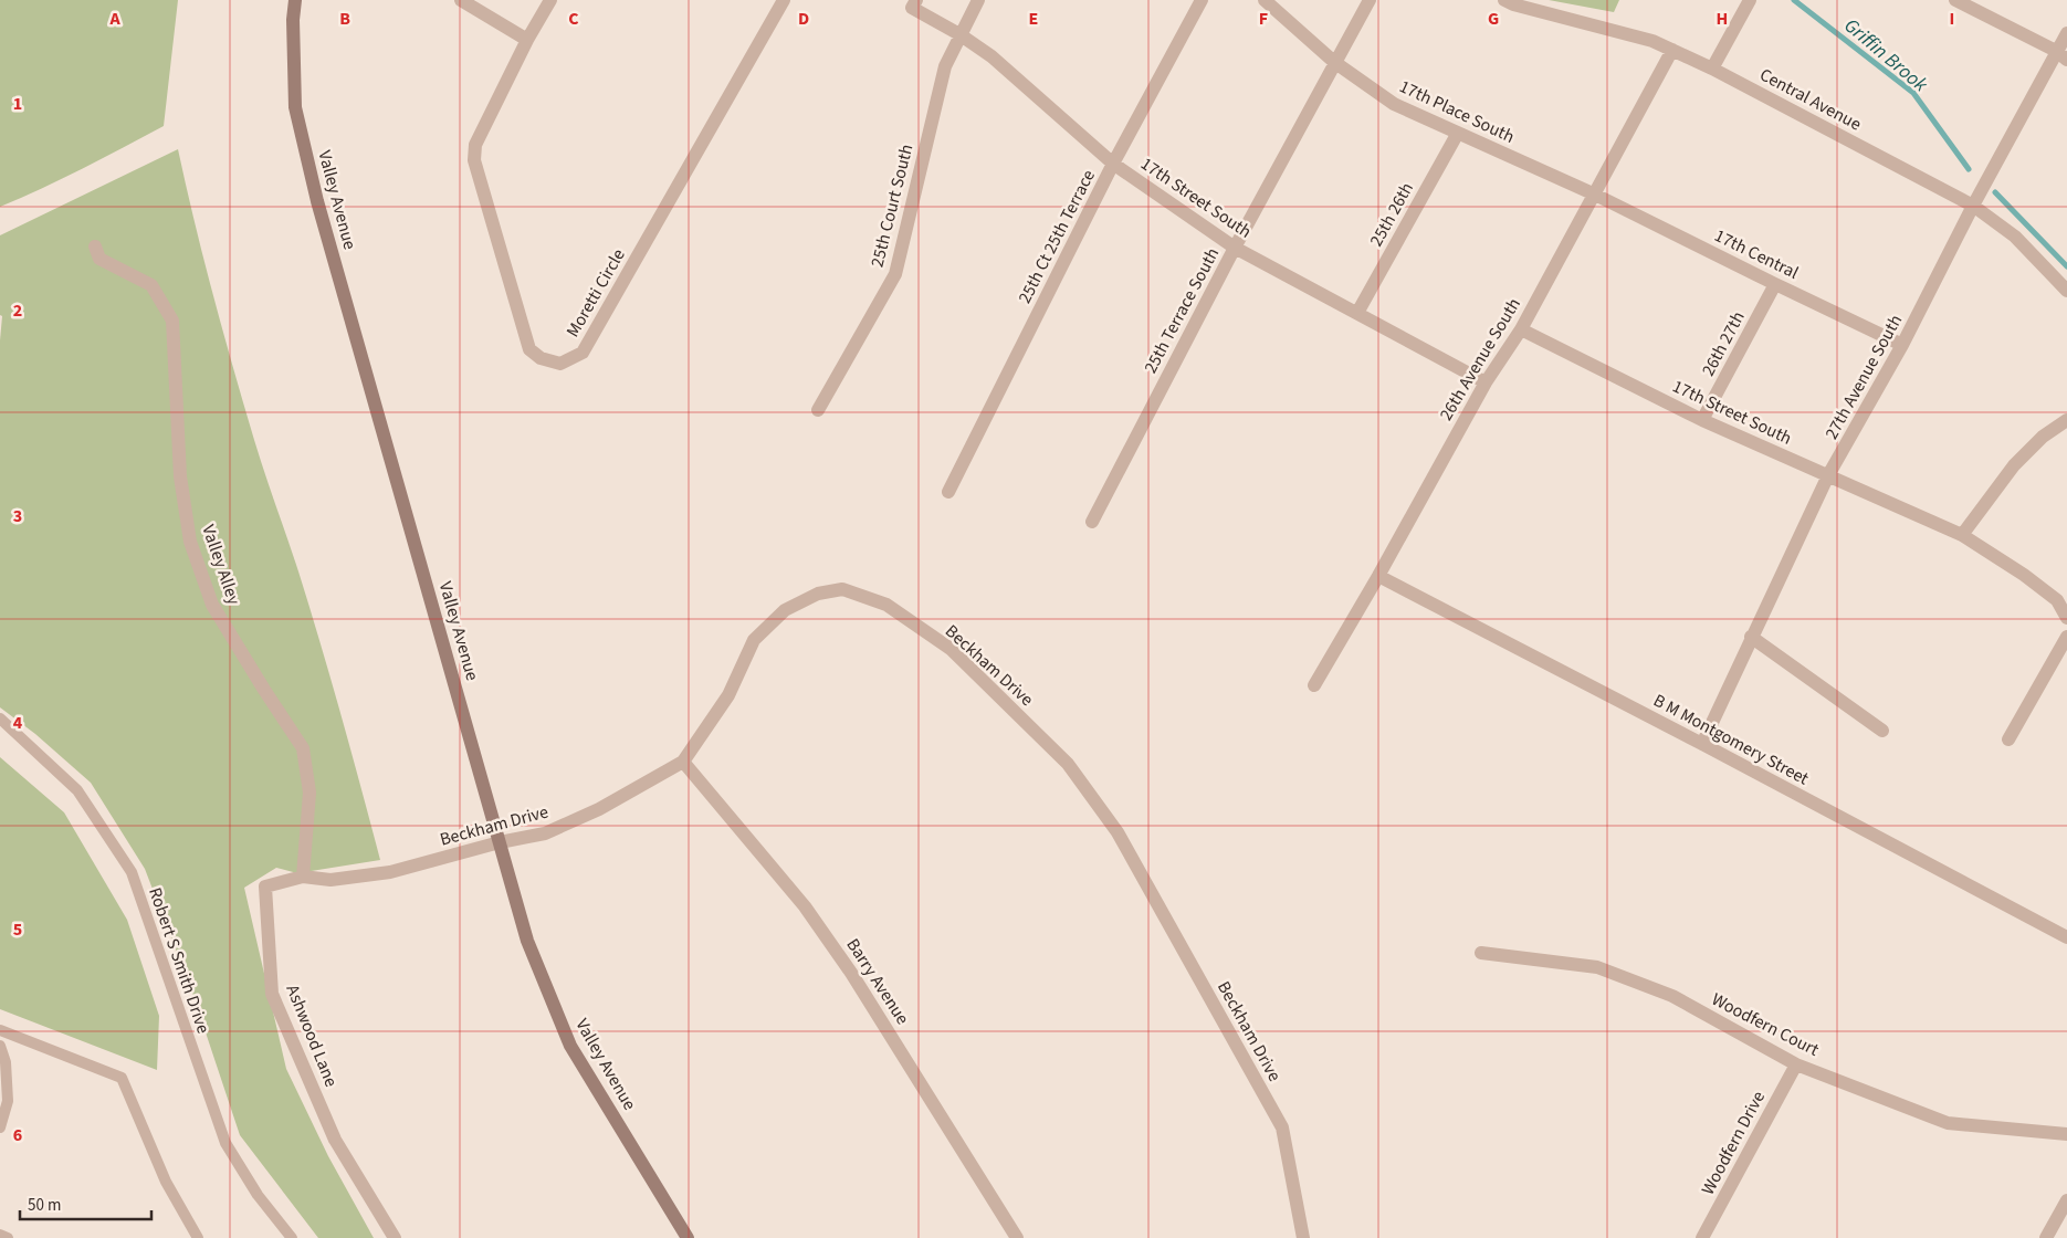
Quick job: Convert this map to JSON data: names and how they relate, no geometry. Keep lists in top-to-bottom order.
{
  "streets": {
    "main road": ["Valley Avenue"],
    "street": [
      "Central Avenue",
      "17th Place South",
      "17th Street South",
      "25th Court South",
      "25th 26th",
      "25th Ct 25th Terrace",
      "17th Central",
      "Moretti Circle",
      "25th Terrace South",
      "26th 27th",
      "26th Avenue South",
      "27th Avenue South",
      "Valley Alley",
      "Beckham Drive",
      "B M Montgomery Street",
      "Barry Avenue",
      "Woodfern Court",
      "Ashwood Lane",
      "Woodfern Drive"
    ],
    "lane": ["Robert S Smith Drive"]
  },
  "crossings": [
    ["Central Avenue", "26th Avenue South"],
    ["Central Avenue", "27th Avenue South"],
    ["17th Place South", "25th 26th"],
    ["17th Place South", "17th Central"],
    ["17th Place South", "25th Terrace South"],
    ["17th Place South", "26th Avenue South"],
    ["17th Street South", "25th Court South"],
    ["17th Street South", "25th 26th"],
    ["17th Street South", "25th Ct 25th Terrace"],
    ["17th Street South", "25th Terrace South"],
    ["17th Street South", "26th 27th"],
    ["17th Street South", "26th Avenue South"],
    ["17th Street South", "27th Avenue South"],
    ["Valley Avenue", "Beckham Drive"],
    ["17th Central", "26th 27th"],
    ["17th Central", "26th Avenue South"],
    ["17th Central", "27th Avenue South"],
    ["26th Avenue South", "B M Montgomery Street"],
    ["27th Avenue South", "B M Montgomery Street"],
    ["Valley Alley", "Ashwood Lane"],
    ["Beckham Drive", "Barry Avenue"],
    ["Beckham Drive", "Ashwood Lane"],
    ["Woodfern Court", "Woodfern Drive"]
  ],
  "water": ["Griffin Brook"],
  "scale_bar": "50 m",
  "grid": {
    "columns": [
      "A",
      "B",
      "C",
      "D",
      "E",
      "F",
      "G",
      "H",
      "I"
    ],
    "rows": [
      "1",
      "2",
      "3",
      "4",
      "5",
      "6"
    ]
  }
}
